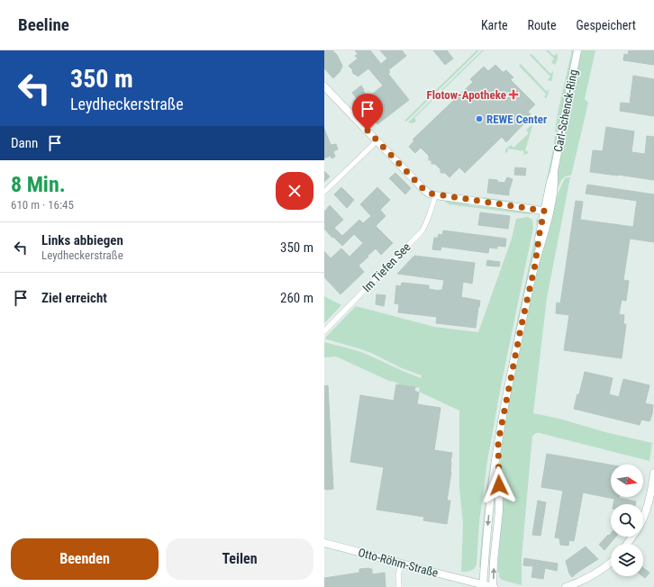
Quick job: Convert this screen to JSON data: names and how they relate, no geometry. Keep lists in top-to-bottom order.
{
  "streets": {
    "main road": ["Carl-Schenck-Ring", "Otto-Röhm-Straße"],
    "street": ["Im Tiefen See"]
  },
  "crossings": [
    ["Carl-Schenck-Ring", "Otto-Röhm-Straße"]
  ],
  "places": {
    "health": ["Flotow-Apotheke"],
    "other": ["REWE Center"]
  },
  "north": "right",
  "page": {
    "header": "Beeline",
    "nav": ["Karte", "Route", "Gespeichert"],
    "turn": ["350 m", "Leydheckerstraße"],
    "then": "Dann",
    "heading": ["8 Min.", "610 m · 16:45"],
    "list": [
      {
        "name": "Links abbiegen",
        "note": "Leydheckerstraße",
        "value": "350 m"
      },
      {
        "name": "Ziel erreicht",
        "value": "260 m"
      }
    ],
    "buttons": ["Beenden", "Teilen"]
  }
}
